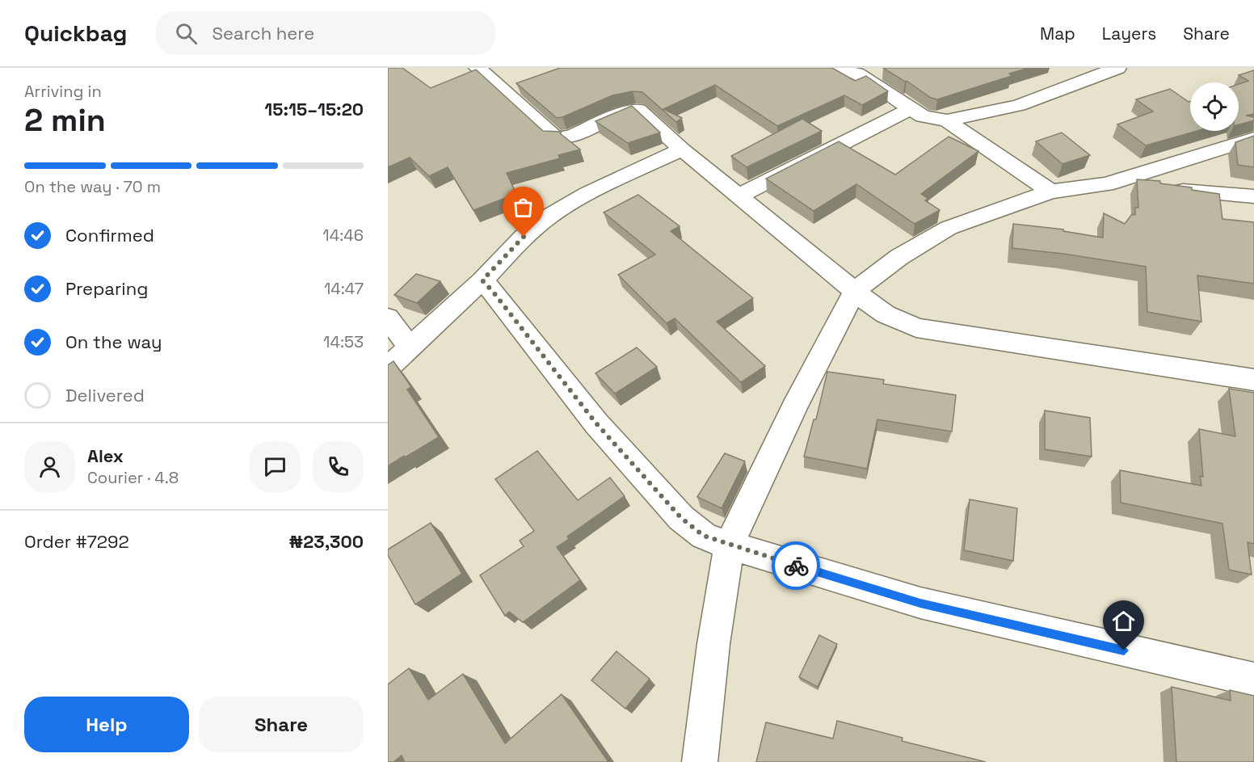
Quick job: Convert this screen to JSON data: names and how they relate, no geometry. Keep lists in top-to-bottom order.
{
  "page": {
    "header": "Quickbag",
    "search": "Search here",
    "nav": ["Map", "Layers", "Share"],
    "heading": ["2 min", "Arriving in", "15:15–15:20"],
    "panel": [
      "Alex",
      "Courier · 4.8",
      "Order #7292",
      "₦23,300"
    ],
    "bar": "On the way · 70 m",
    "list": [
      ["Confirmed", "14:46"],
      ["Preparing", "14:47"],
      ["On the way", "14:53"],
      "Delivered"
    ],
    "buttons": ["Help", "Share"]
  }
}
